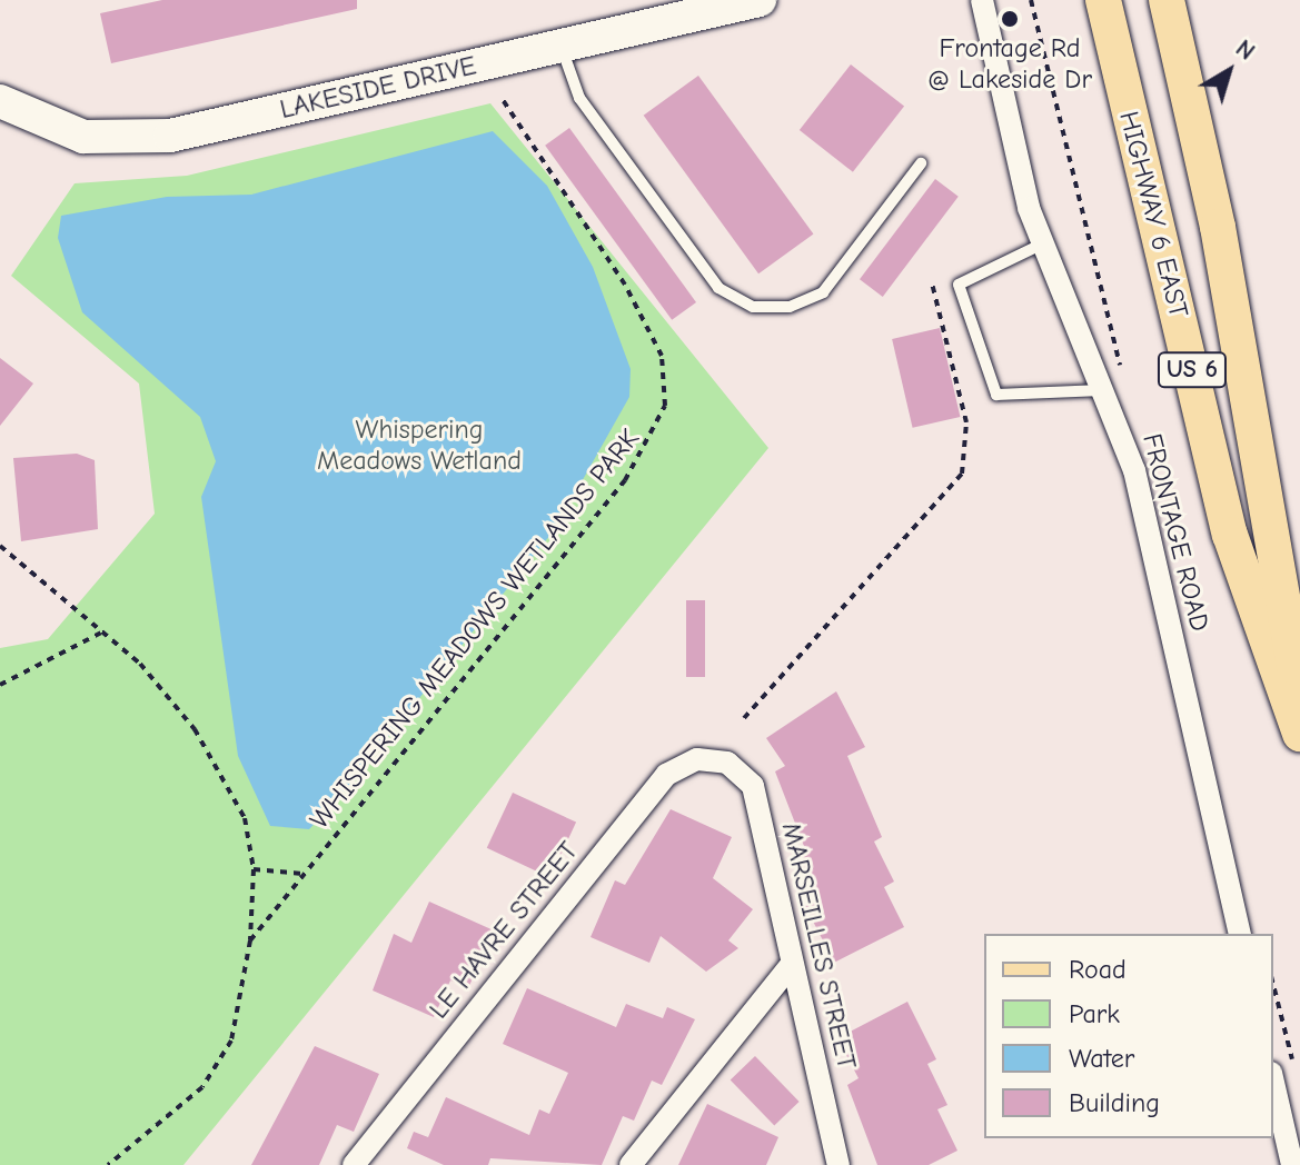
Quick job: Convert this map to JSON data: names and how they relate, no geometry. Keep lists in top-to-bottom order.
{
  "streets": {
    "main road": ["HIGHWAY 6 EAST", "US 6"],
    "street": [
      "LAKESIDE DRIVE",
      "FRONTAGE ROAD",
      "LE HAVRE STREET",
      "MARSEILLES STREET"
    ],
    "path": ["WHISPERING MEADOWS WETLANDS PARK"]
  },
  "crossings": [
    ["LE HAVRE STREET", "MARSEILLES STREET"]
  ],
  "parks": ["Whispering Meadows Wetland"],
  "places": ["Frontage Rd @ Lakeside Dr"],
  "legend": [
    "Road",
    "Park",
    "Water",
    "Building"
  ],
  "north": "top right"
}
